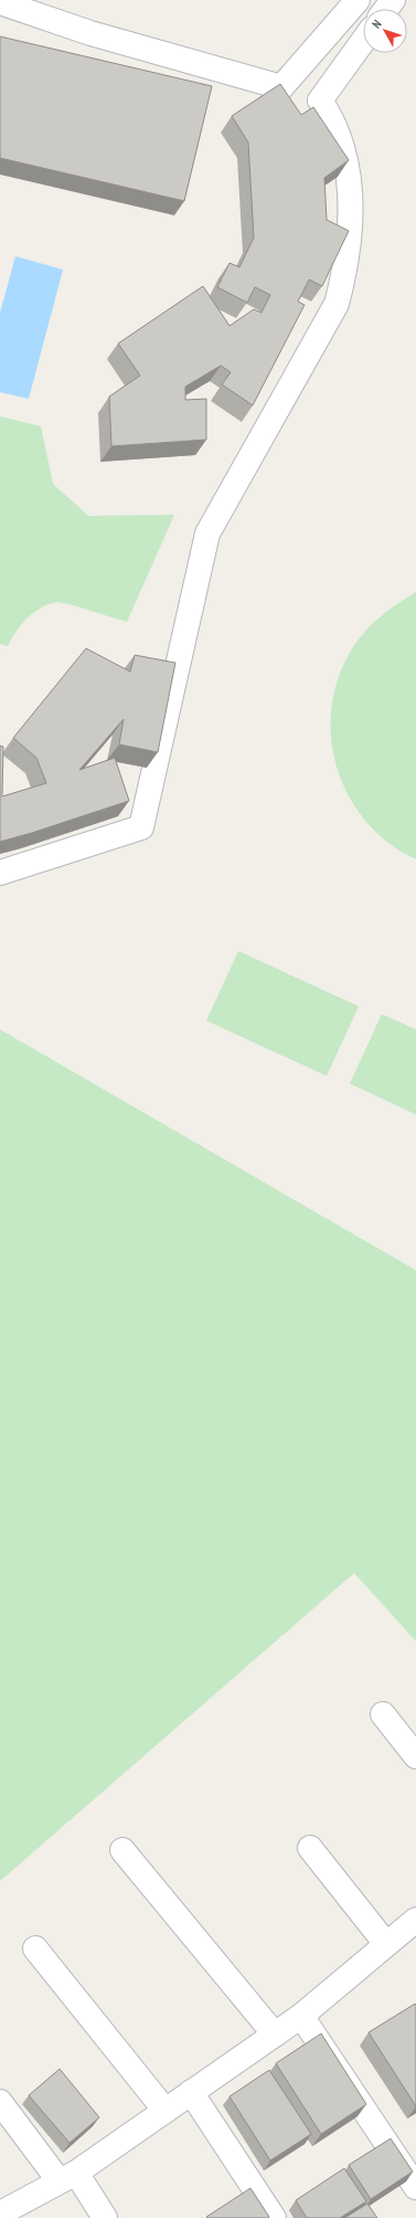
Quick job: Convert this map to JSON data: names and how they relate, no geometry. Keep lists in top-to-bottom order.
{
  "north": "top left"
}
